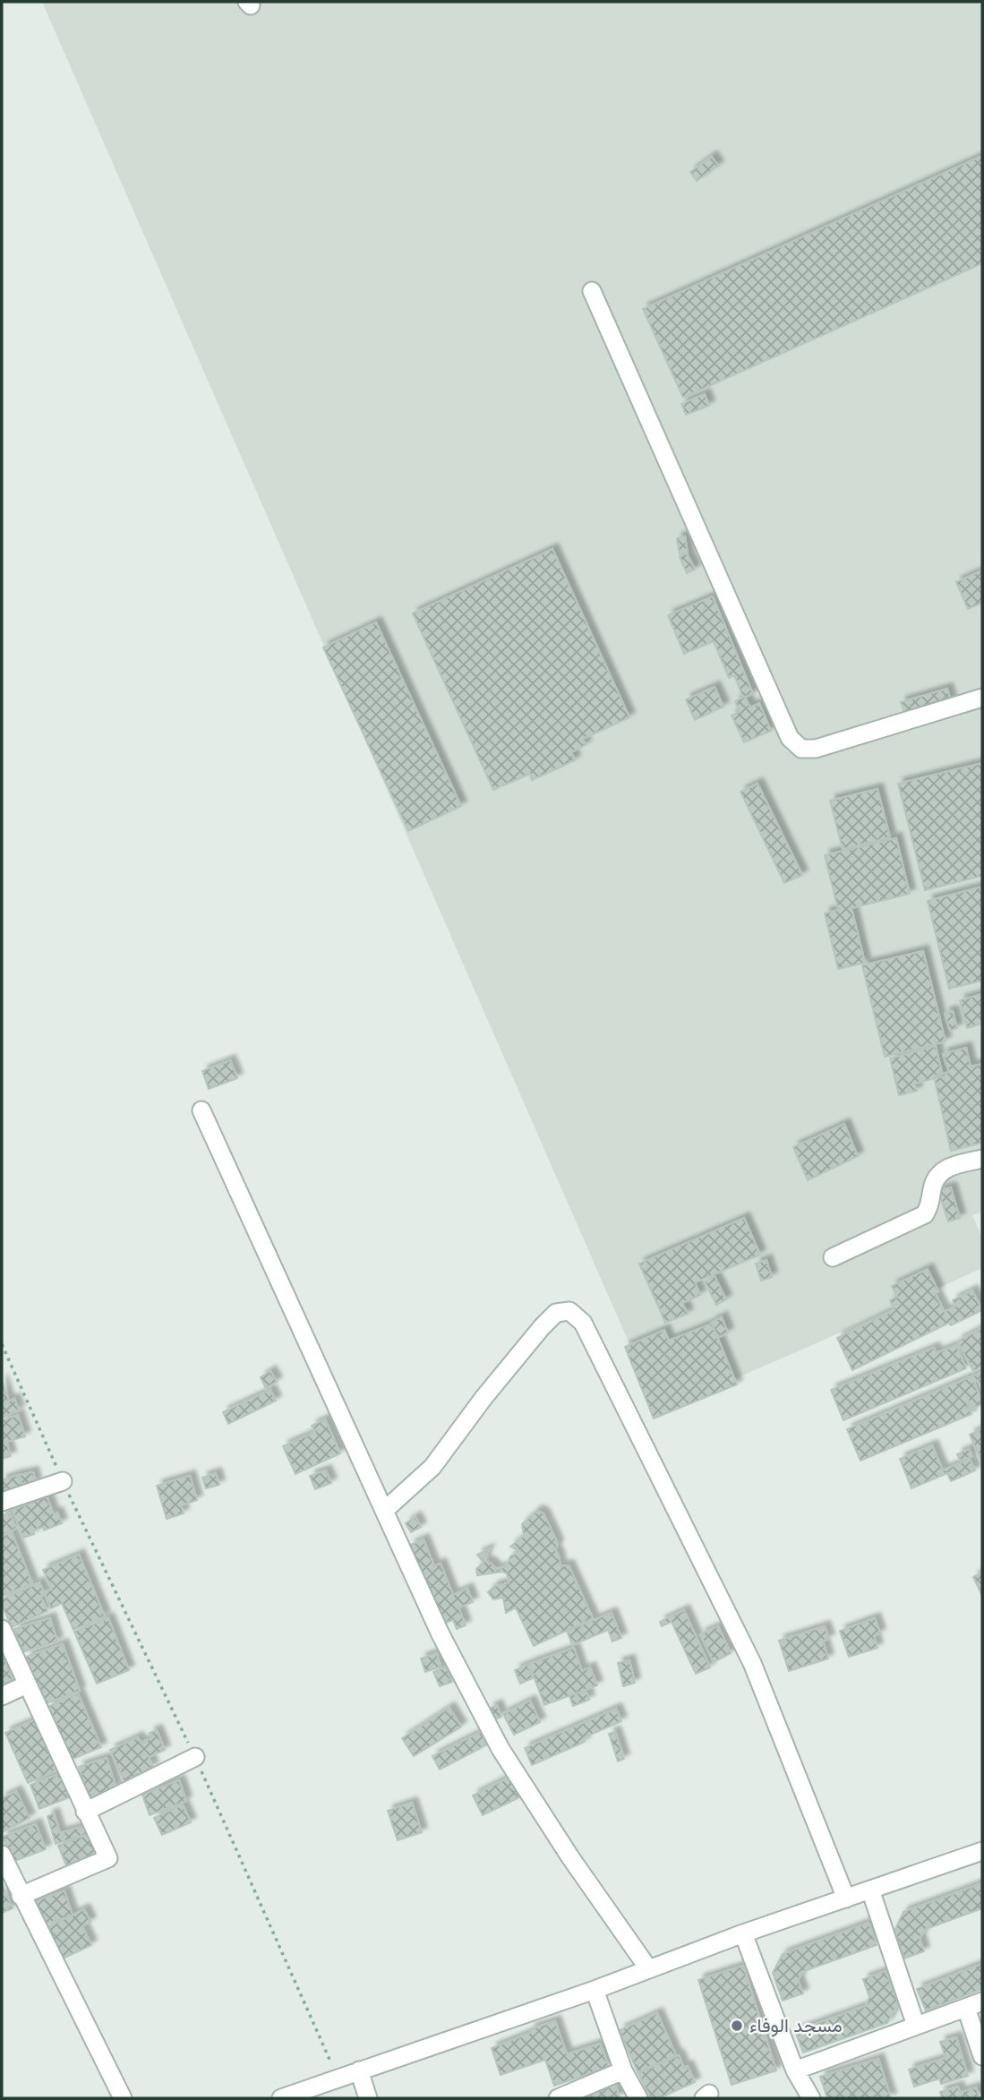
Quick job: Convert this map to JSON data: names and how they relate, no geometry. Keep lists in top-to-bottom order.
{
  "places": ["مسجد الوفاء"]
}
